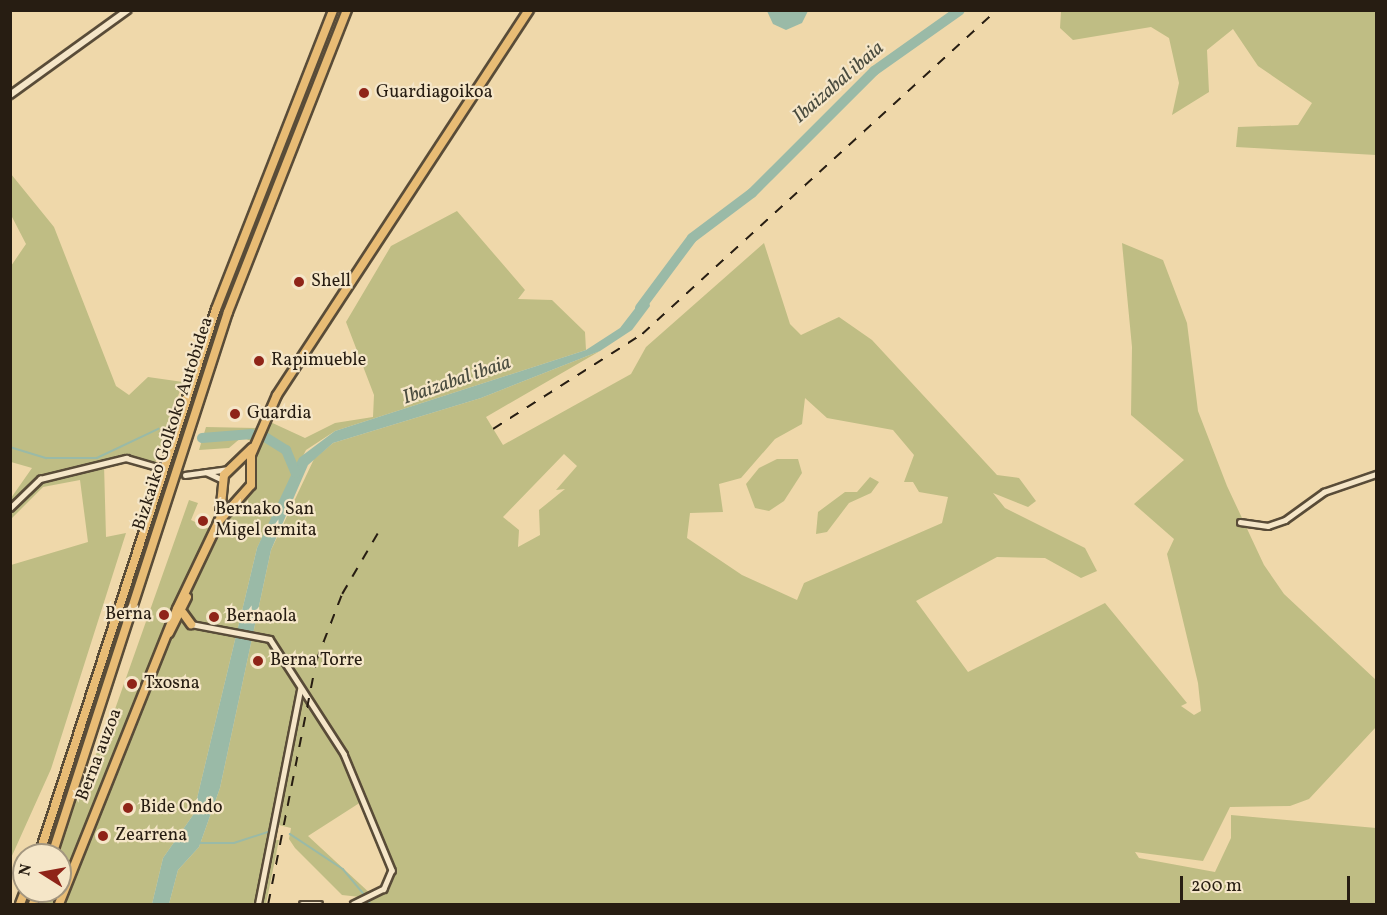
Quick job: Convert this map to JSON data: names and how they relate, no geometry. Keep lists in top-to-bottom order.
{
  "streets": {
    "highway": ["Bizkaiko Golkoko Autobidea", "Berna auzoa"]
  },
  "water": ["Ibaizabal ibaia"],
  "places": [
    "Guardiagoikoa",
    "Shell",
    "Rapimueble",
    "Guardia",
    "Bernako San Migel ermita",
    "Berna",
    "Bernaola",
    "Berna Torre",
    "Txosna",
    "Bide Ondo",
    "Zearrena"
  ],
  "scale_bar": "200 m",
  "north": "left"
}
